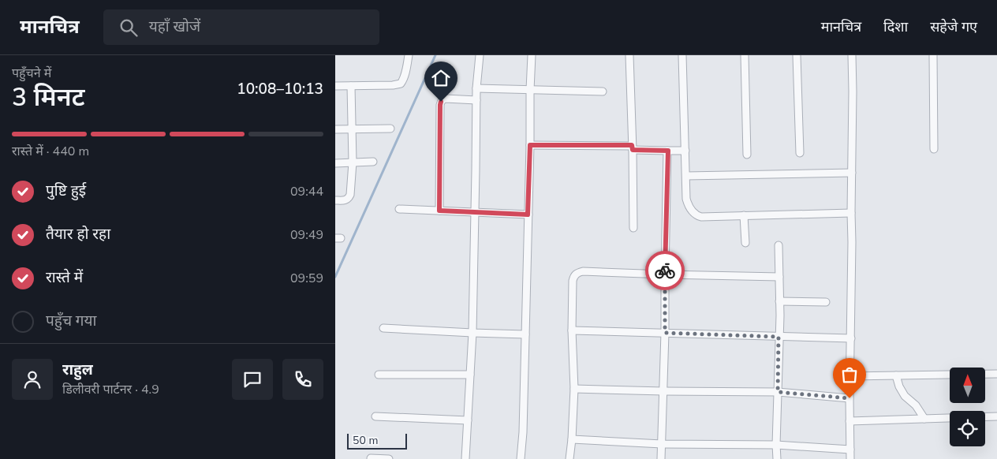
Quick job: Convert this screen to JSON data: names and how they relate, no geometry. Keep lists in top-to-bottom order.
{
  "scale_bar": "50 m",
  "north": "top",
  "page": {
    "header": "मानचित्र",
    "search": "यहाँ खोजें",
    "nav": ["मानचित्र", "दिशा", "सहेजे गए"],
    "heading": ["3 मिनट", "पहुँचने में", "10:08–10:13"],
    "panel": ["राहुल", "डिलीवरी पार्टनर · 4.9"],
    "bar": "रास्ते में · 440 m",
    "list": [
      ["पुष्टि हुई", "09:44"],
      ["तैयार हो रहा", "09:49"],
      ["रास्ते में", "09:59"],
      "पहुँच गया"
    ],
    "scale": "50 m"
  }
}
